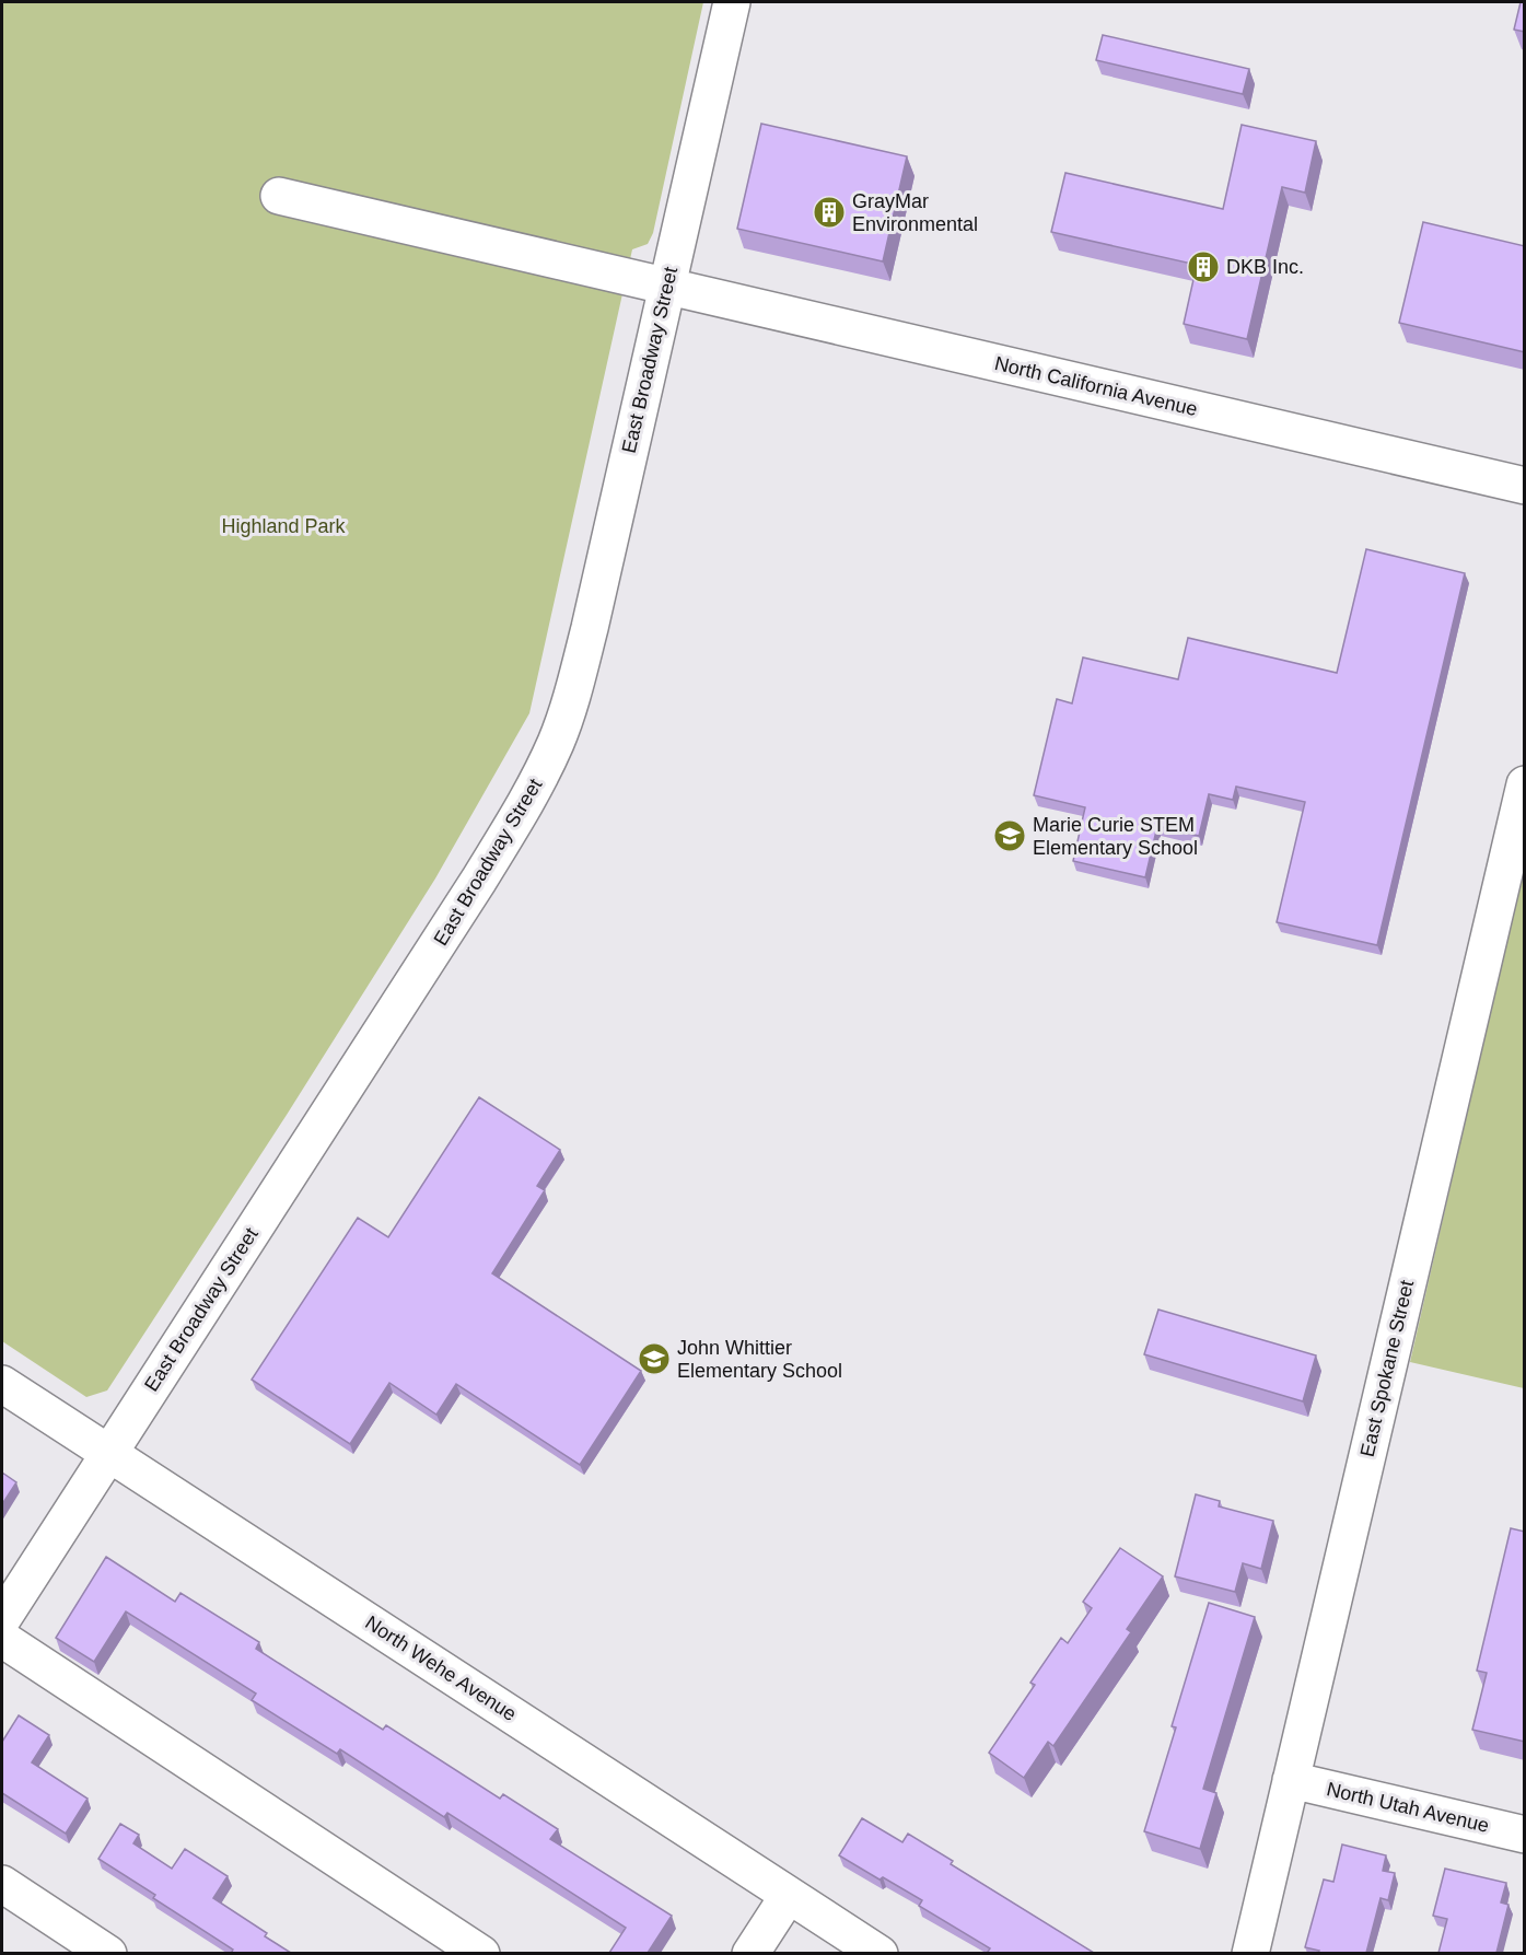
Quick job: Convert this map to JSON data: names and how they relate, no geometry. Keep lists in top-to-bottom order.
{
  "streets": {
    "street": [
      "East Broadway Street",
      "North California Avenue",
      "East Spokane Street",
      "North Wehe Avenue",
      "North Utah Avenue"
    ]
  },
  "crossings": [
    ["East Broadway Street", "North California Avenue"],
    ["East Broadway Street", "North Wehe Avenue"],
    ["East Spokane Street", "North Utah Avenue"]
  ],
  "parks": ["Highland Park"],
  "places": {
    "building": ["GrayMar Environmental", "DKB Inc."],
    "school or university": ["Marie Curie STEM Elementary School", "John Whittier Elementary School"]
  }
}
